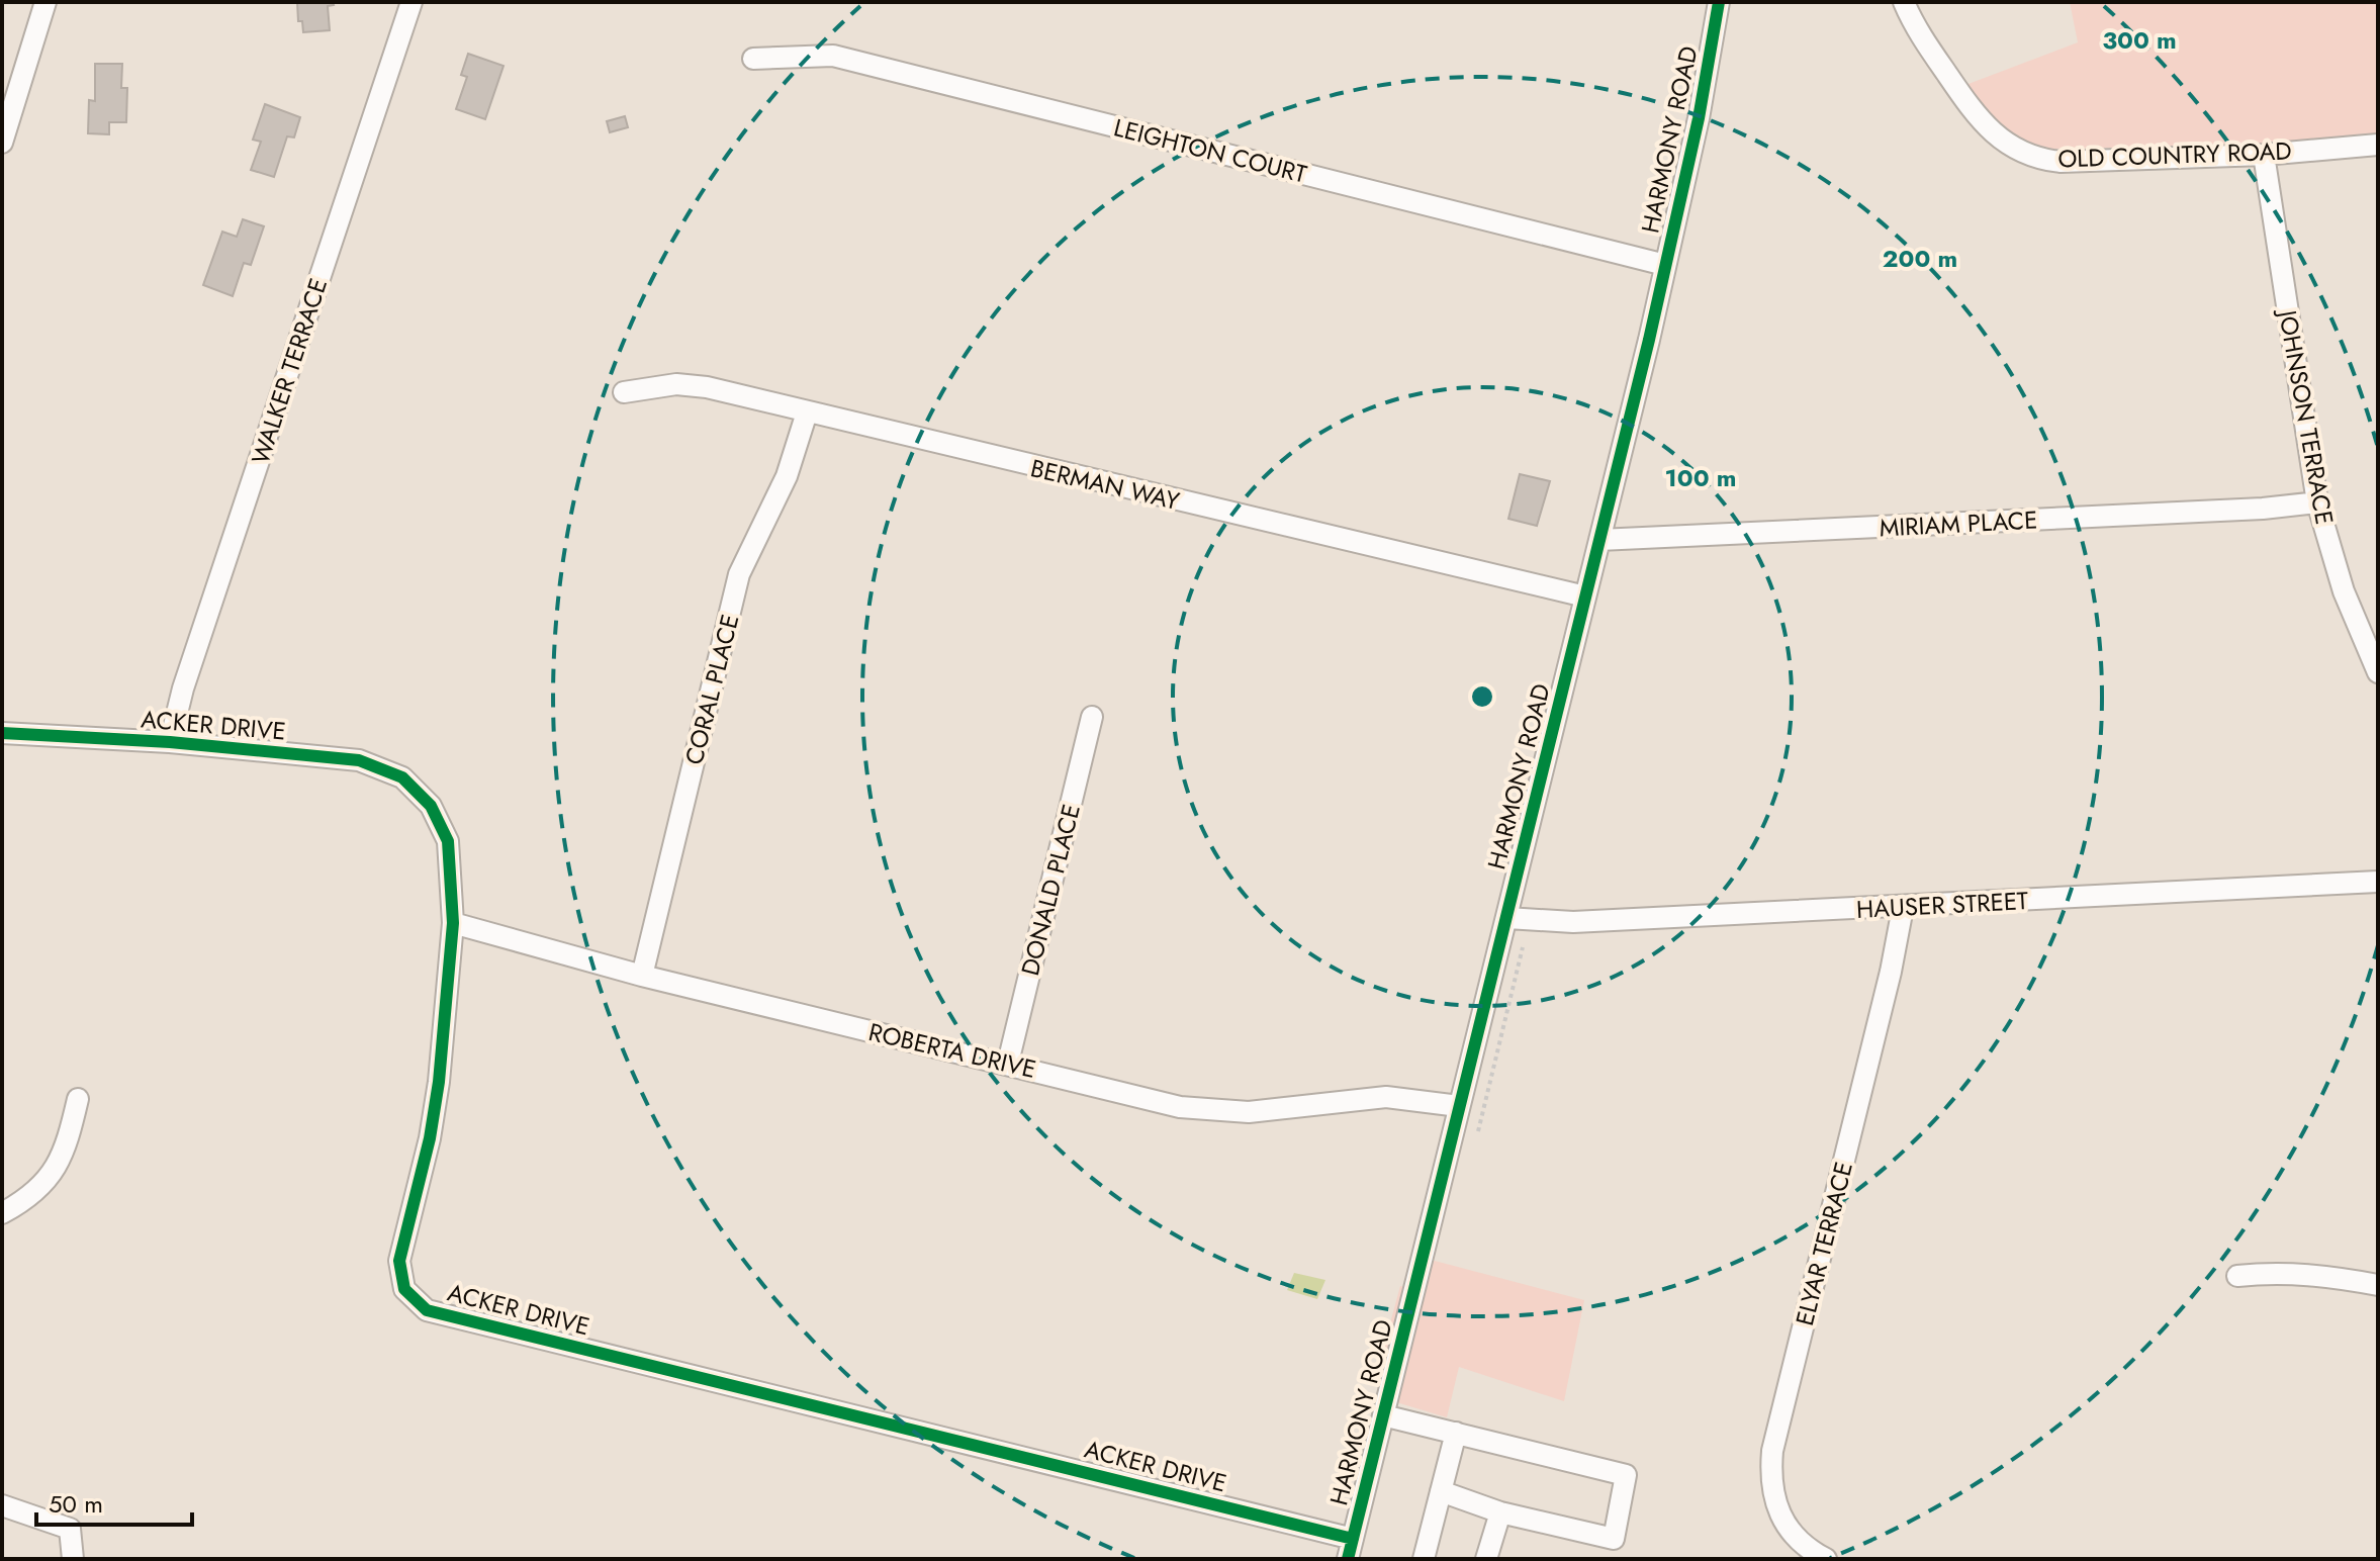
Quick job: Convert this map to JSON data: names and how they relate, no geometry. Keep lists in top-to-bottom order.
{
  "streets": {
    "street": [
      "HARMONY ROAD",
      "LEIGHTON COURT",
      "OLD COUNTRY ROAD",
      "WALKER TERRACE",
      "JOHNSON TERRACE",
      "BERMAN WAY",
      "MIRIAM PLACE",
      "CORAL PLACE",
      "ACKER DRIVE",
      "DONALD PLACE",
      "HAUSER STREET",
      "ROBERTA DRIVE",
      "ELYAR TERRACE"
    ]
  },
  "crossings": [
    ["HARMONY ROAD", "LEIGHTON COURT"],
    ["HARMONY ROAD", "BERMAN WAY"],
    ["HARMONY ROAD", "MIRIAM PLACE"],
    ["HARMONY ROAD", "ACKER DRIVE"],
    ["HARMONY ROAD", "HAUSER STREET"],
    ["HARMONY ROAD", "ROBERTA DRIVE"],
    ["OLD COUNTRY ROAD", "JOHNSON TERRACE"],
    ["WALKER TERRACE", "ACKER DRIVE"],
    ["JOHNSON TERRACE", "MIRIAM PLACE"],
    ["BERMAN WAY", "CORAL PLACE"],
    ["CORAL PLACE", "ROBERTA DRIVE"],
    ["ACKER DRIVE", "ROBERTA DRIVE"],
    ["DONALD PLACE", "ROBERTA DRIVE"],
    ["HAUSER STREET", "ELYAR TERRACE"]
  ],
  "scale_bar": "50 m",
  "rings": ["300 m", "200 m", "100 m"]
}
